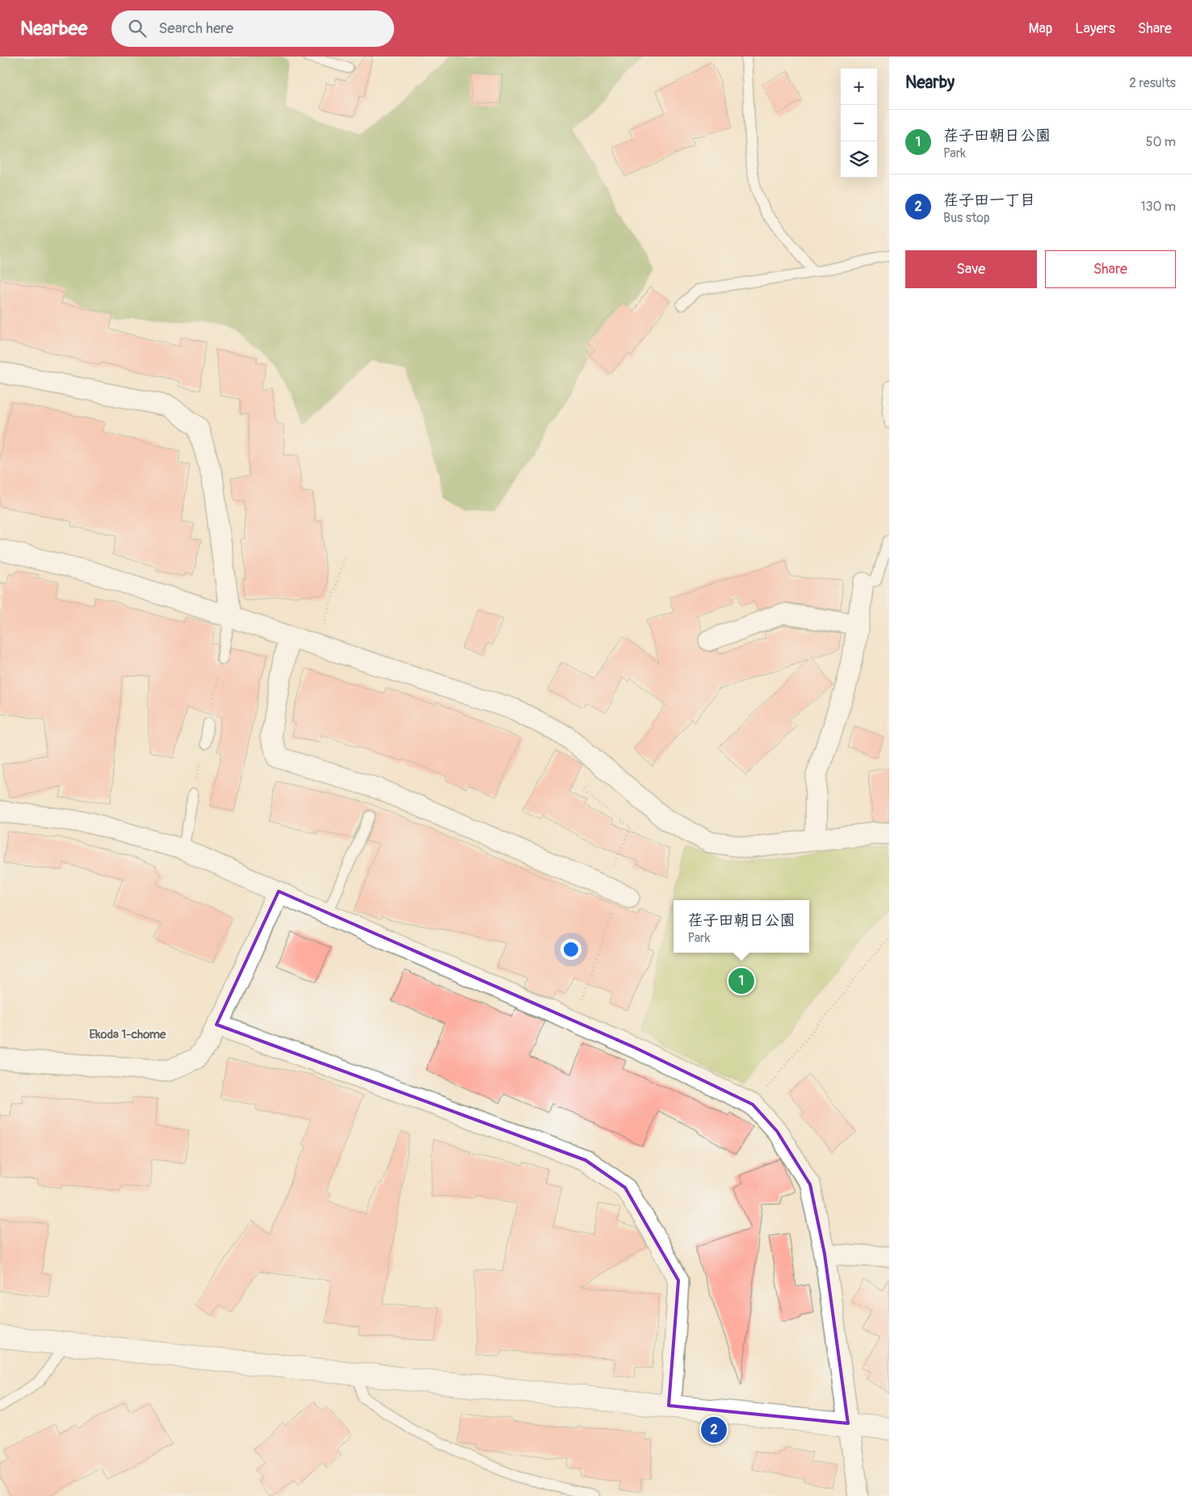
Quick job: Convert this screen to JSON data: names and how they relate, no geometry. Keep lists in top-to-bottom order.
{
  "districts": ["Ekoda 1-chome"],
  "page": {
    "header": "Nearbee",
    "search": "Search here",
    "nav": ["Map", "Layers", "Share"],
    "heading": ["Nearby", "2 results"],
    "map_buttons": ["+", "−"],
    "list": [
      {
        "mark": "1",
        "name": "荏子田朝日公園",
        "note": "Park",
        "value": "50 m"
      },
      {
        "mark": "2",
        "name": "荏子田一丁目",
        "note": "Bus stop",
        "value": "130 m"
      }
    ],
    "buttons": ["Save", "Share"],
    "popup": ["荏子田朝日公園", "Park"],
    "pins": ["1", "2"]
  }
}
